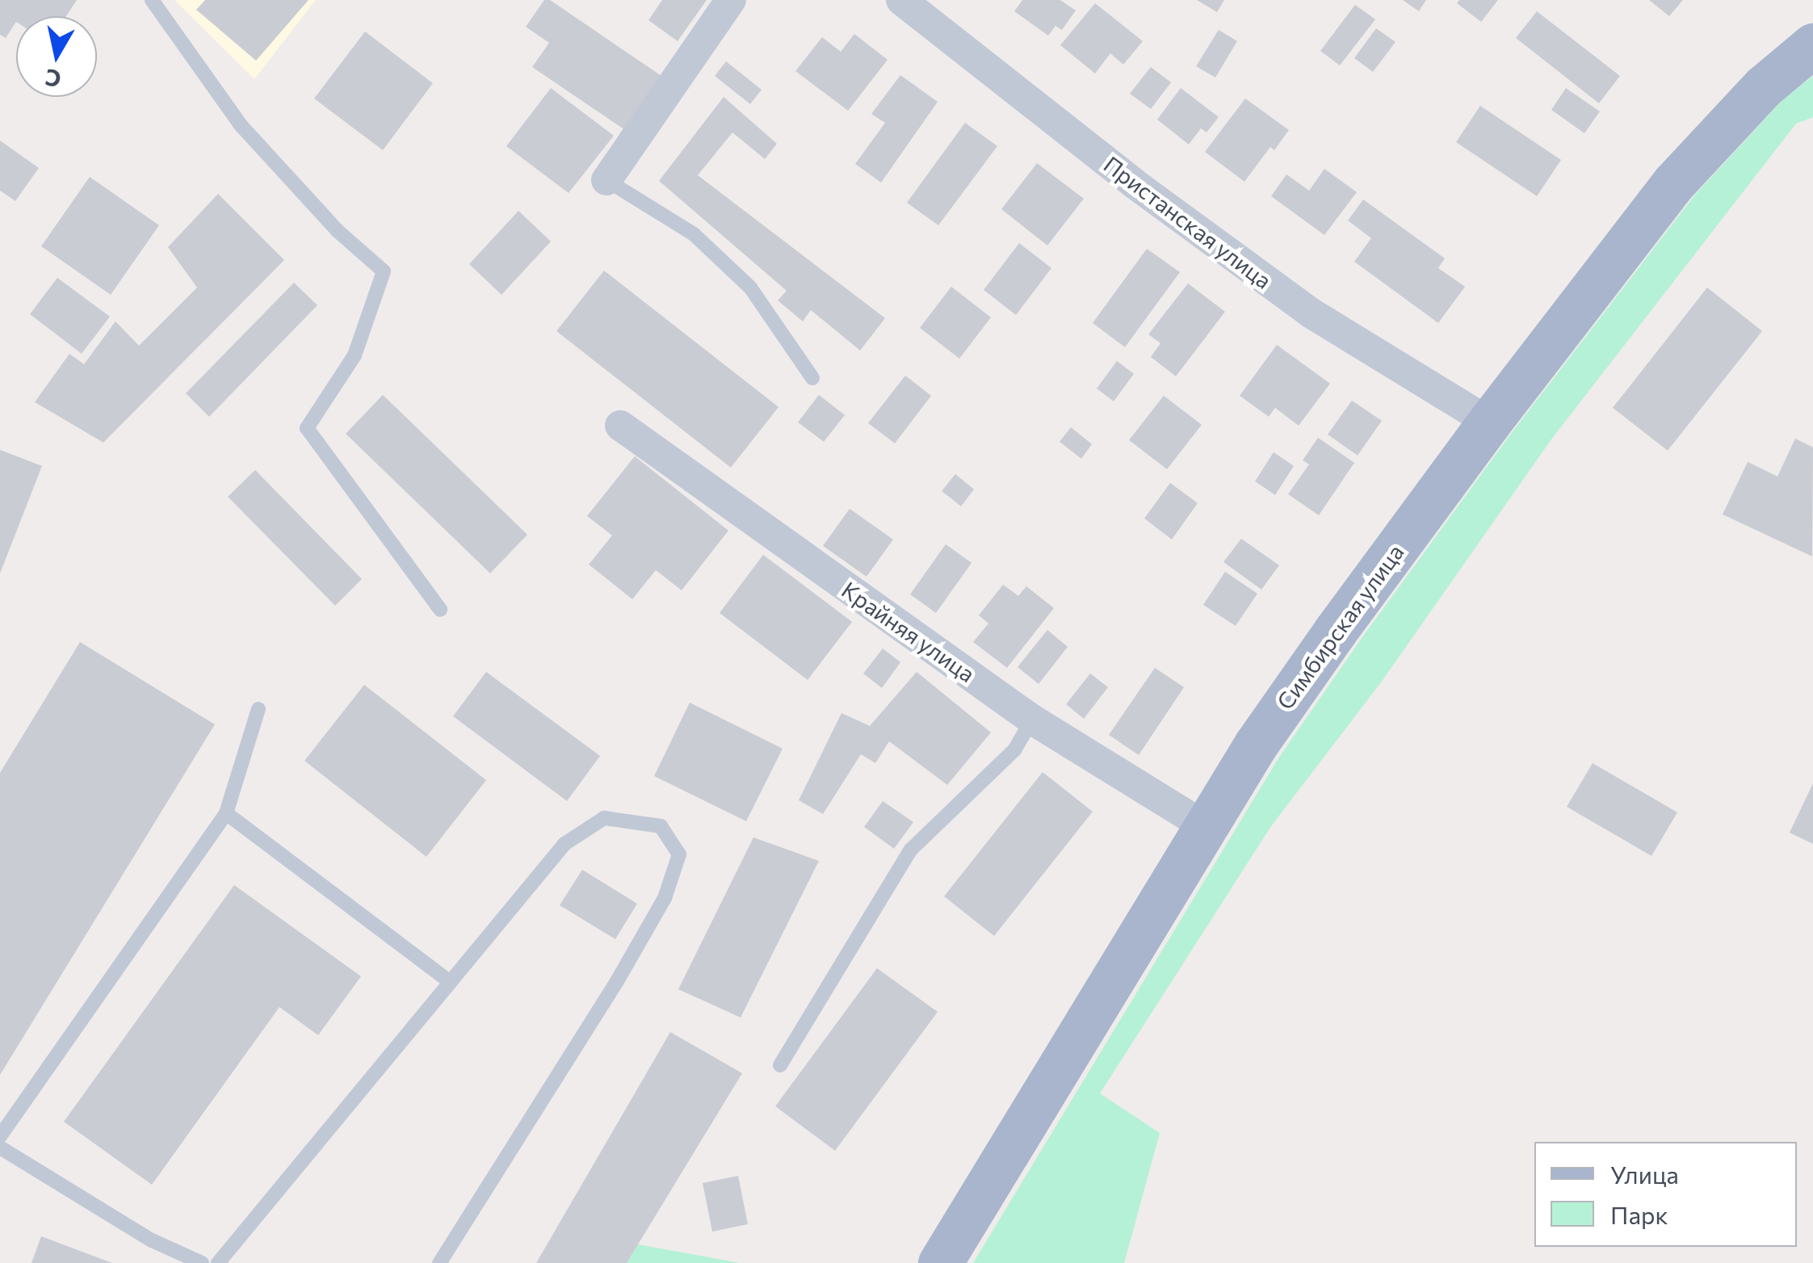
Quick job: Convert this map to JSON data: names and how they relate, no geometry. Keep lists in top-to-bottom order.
{
  "streets": {
    "main road": ["Симбирская улица"],
    "street": ["Пристанская улица", "Крайняя улица"]
  },
  "crossings": [
    ["Пристанская улица", "Симбирская улица"],
    ["Симбирская улица", "Крайняя улица"]
  ],
  "legend": ["Улица", "Парк"],
  "north": "bottom"
}
